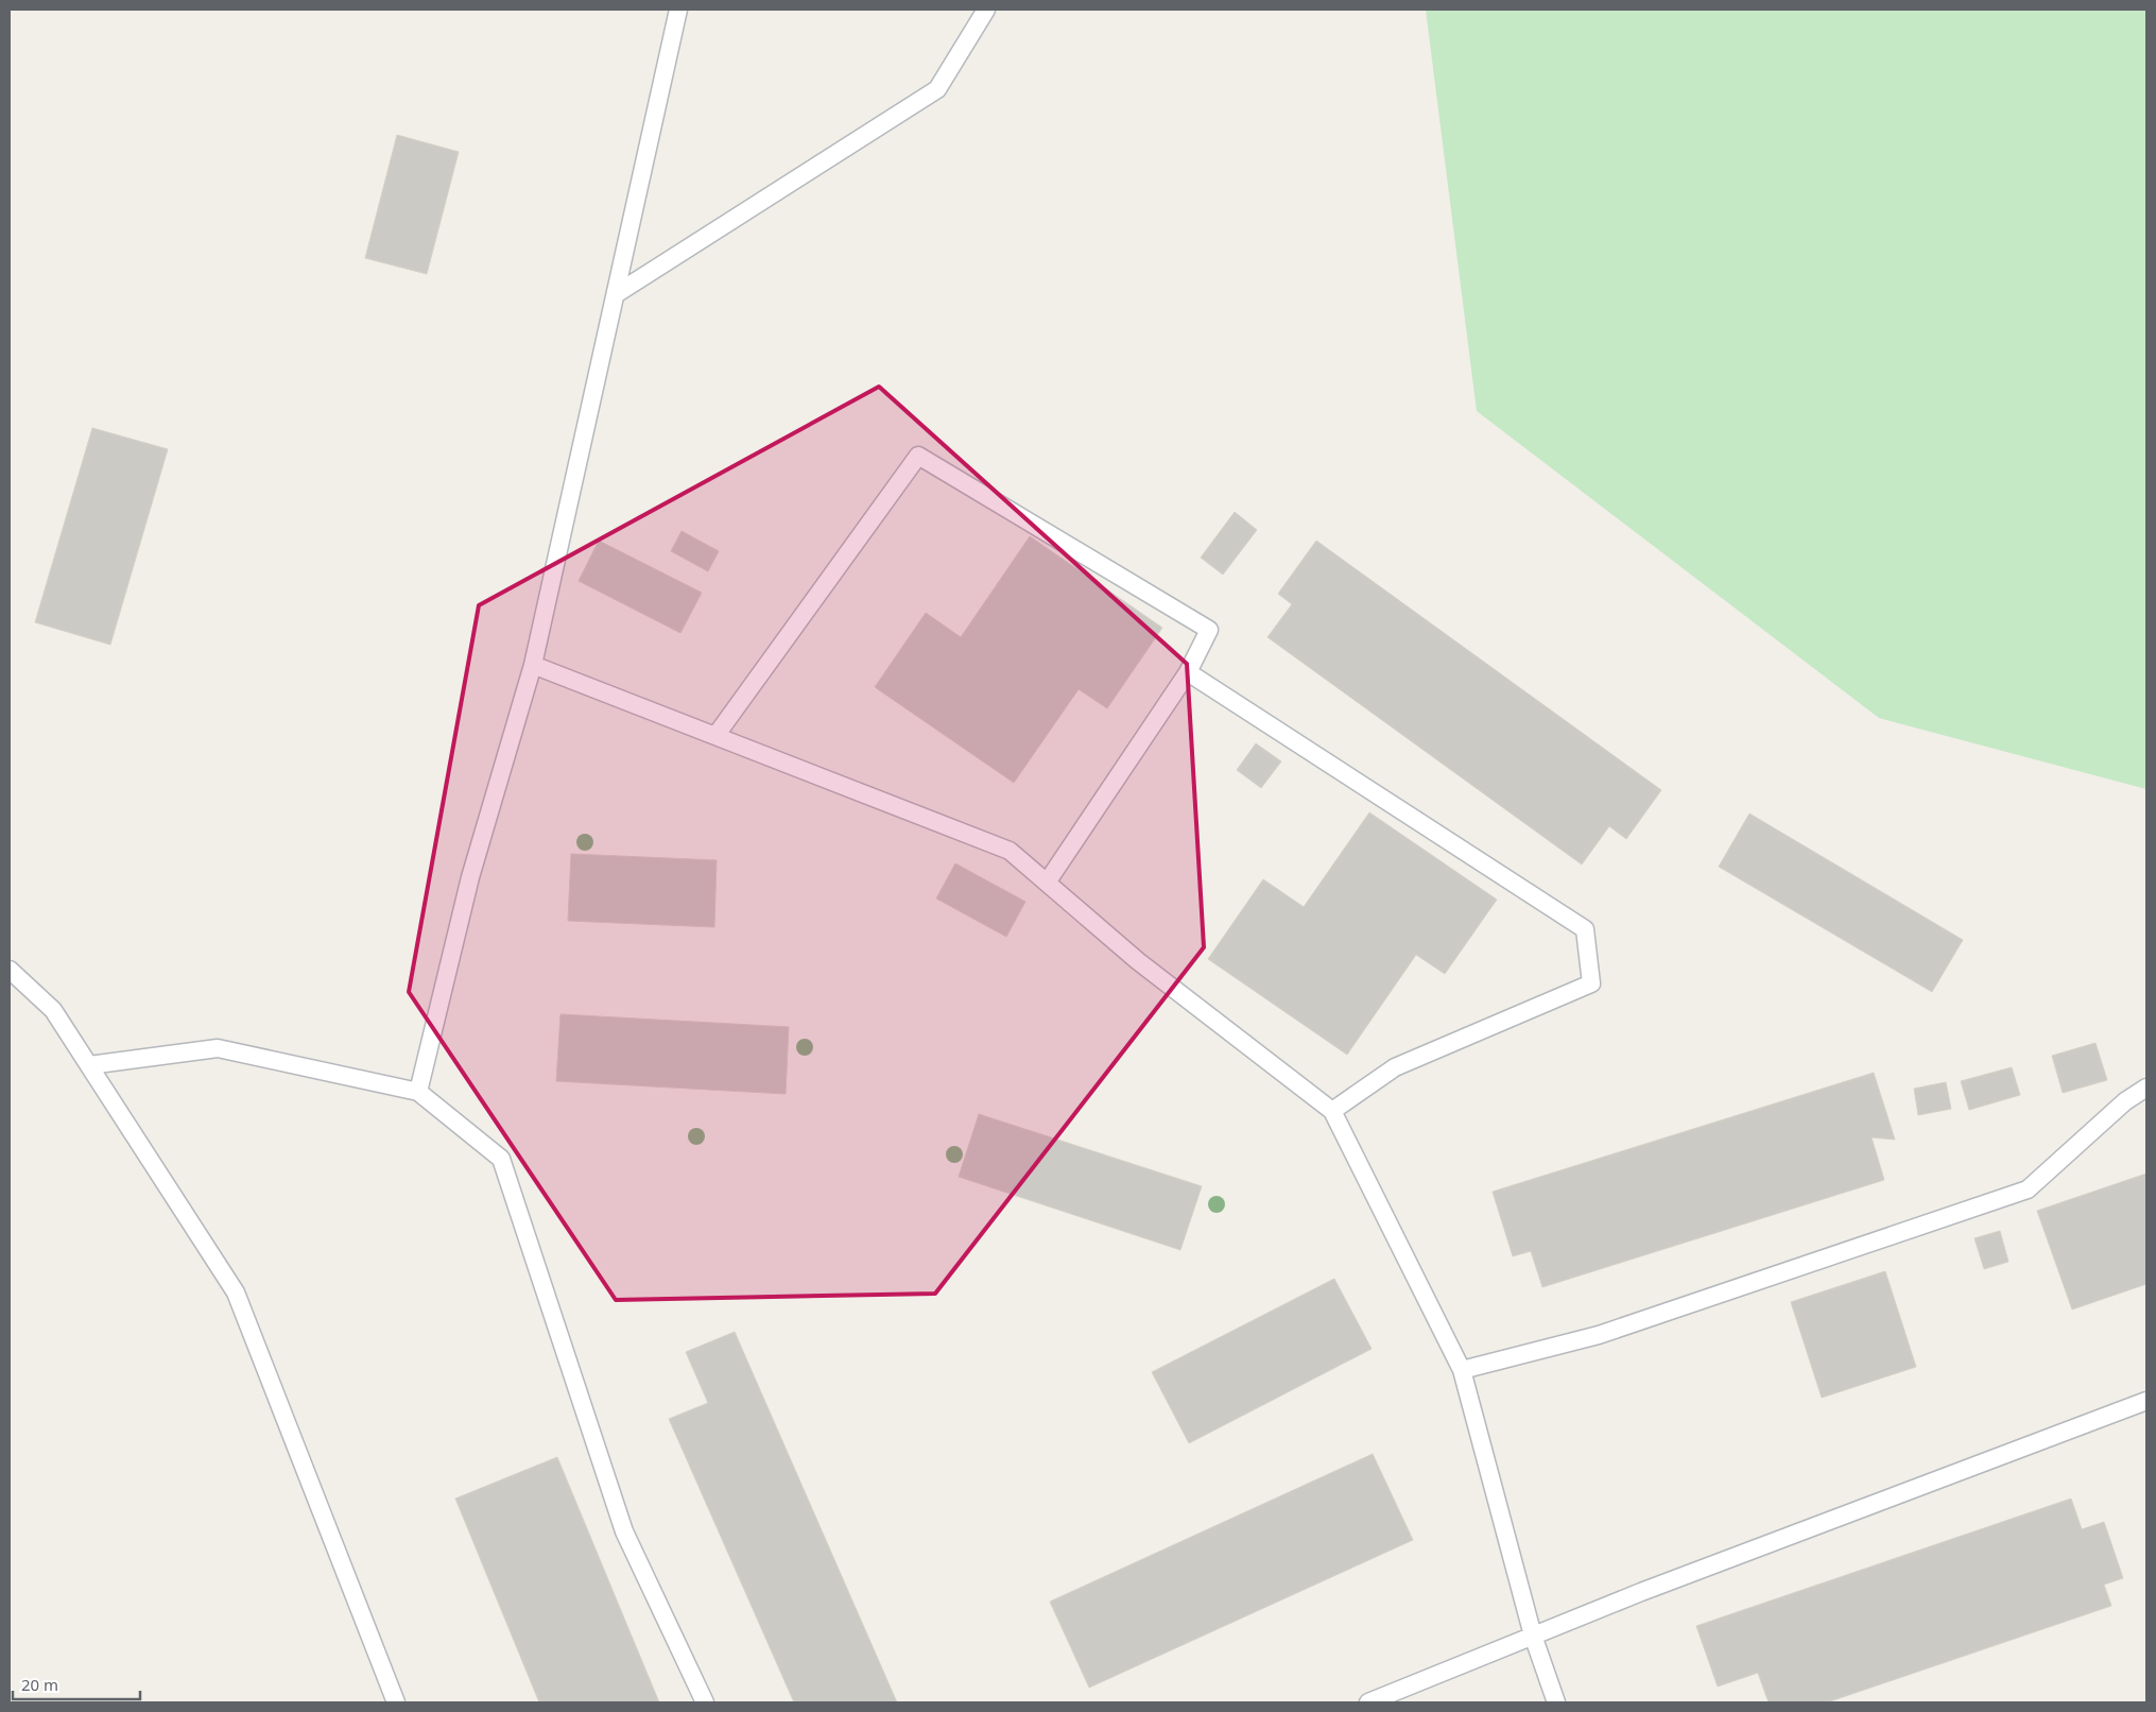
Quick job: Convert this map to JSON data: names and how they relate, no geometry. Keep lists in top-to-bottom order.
{
  "scale_bar": "20 m"
}
